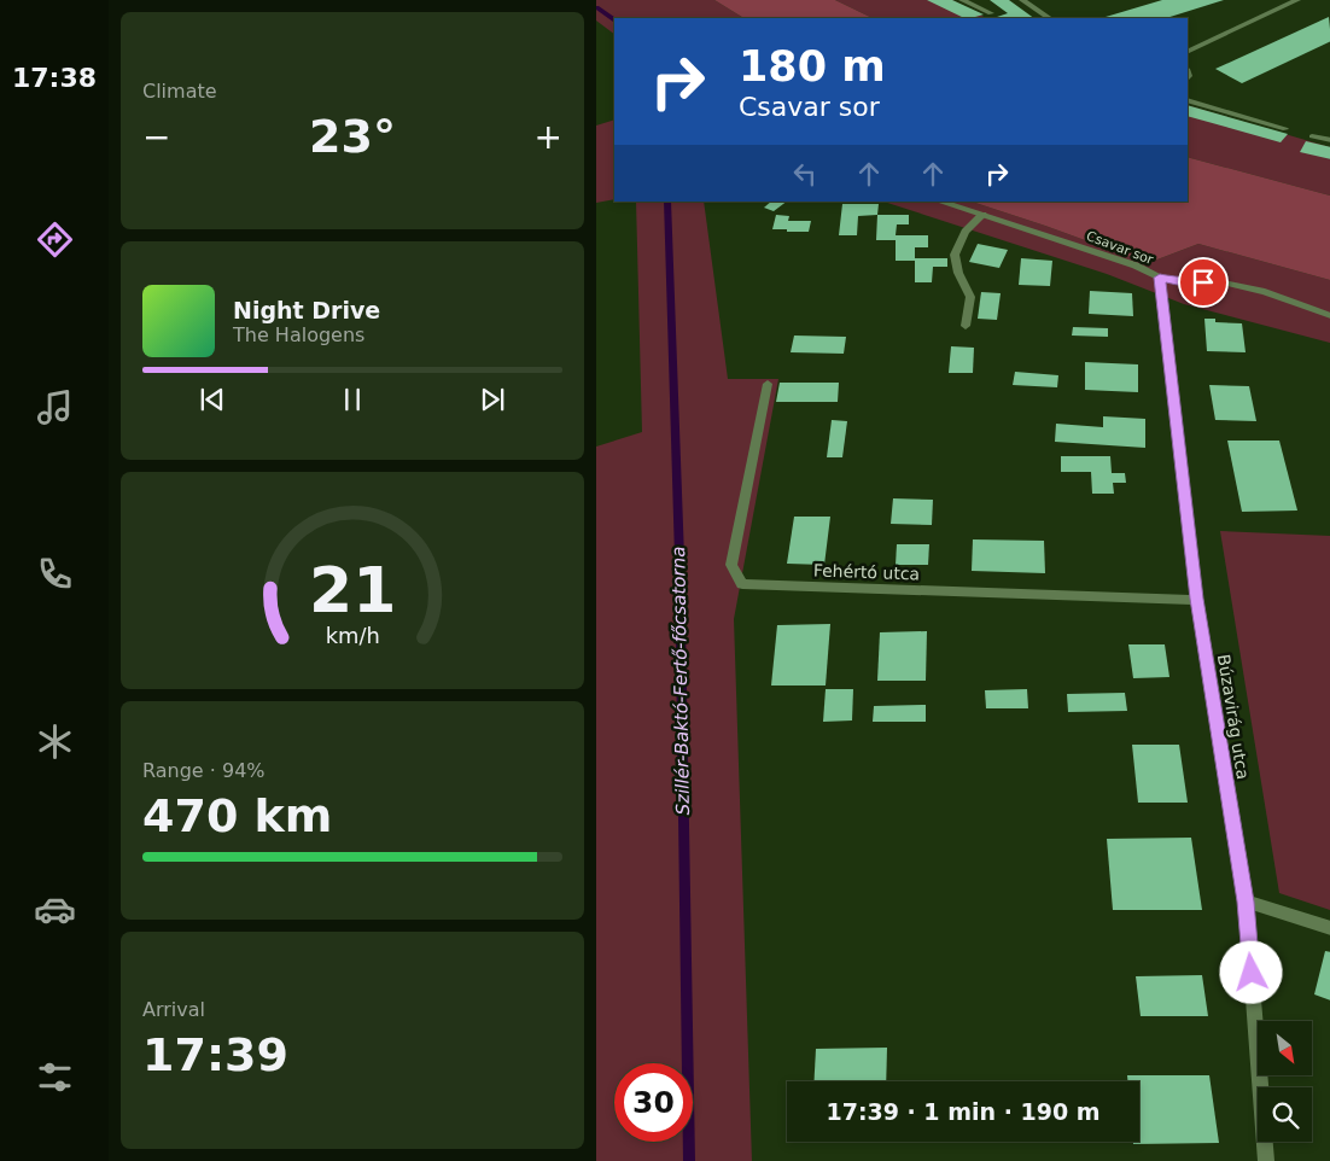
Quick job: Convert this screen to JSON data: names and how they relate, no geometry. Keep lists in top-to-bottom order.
{
  "streets": {
    "street": ["Csavar sor", "Fehértó utca", "Búzavirág utca"]
  },
  "crossings": [
    ["Csavar sor", "Búzavirág utca"],
    ["Fehértó utca", "Búzavirág utca"]
  ],
  "water": ["Szillér-Baktó-Fertő-főcsatorna"],
  "north": "bottom right",
  "page": {
    "tabs": "17:38",
    "tile": [
      "Climate",
      ["Range · 94%", "470 km"],
      ["Arrival", "17:39"]
    ],
    "turn": ["180 m", "Csavar sor"],
    "heat": ["−", "23°", "+"],
    "song": ["Night Drive", "The Halogens"],
    "limit": "30",
    "trip": "17:39 · 1 min · 190 m",
    "gauge": ["21", "km/h"]
  }
}
